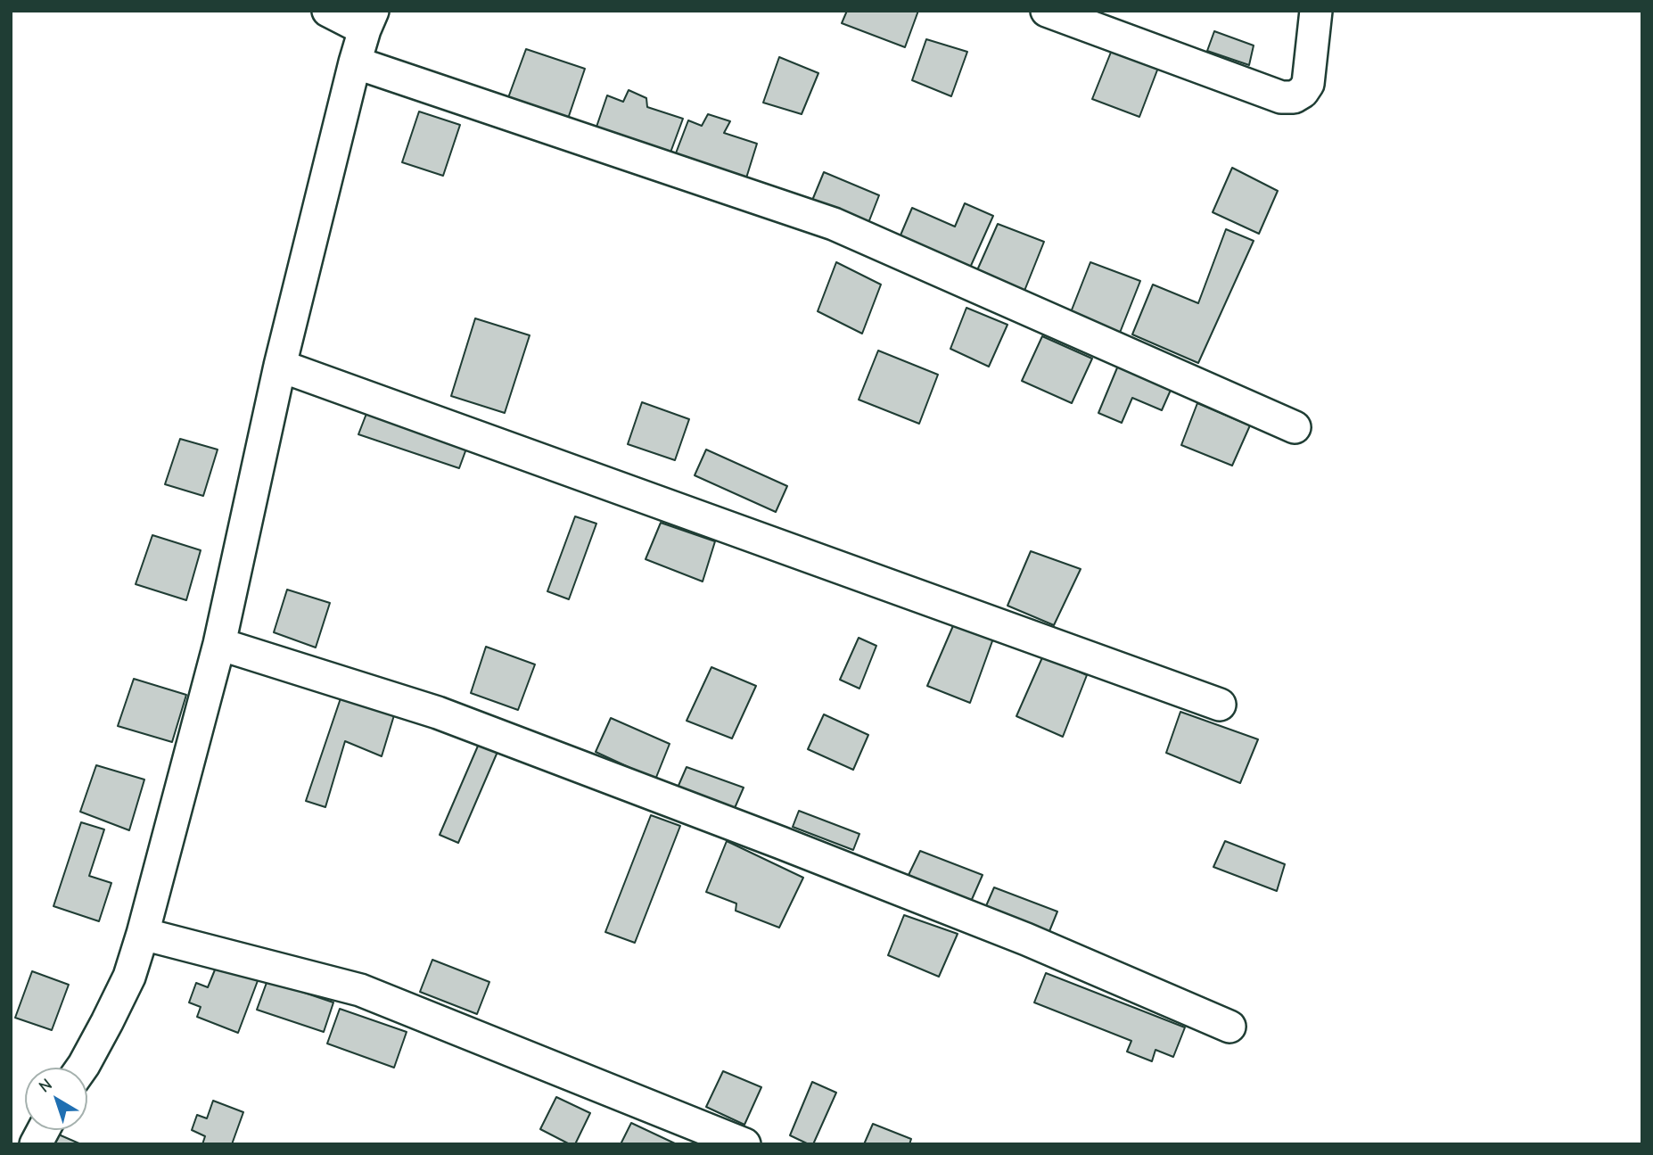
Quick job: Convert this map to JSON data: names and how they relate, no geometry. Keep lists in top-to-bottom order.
{
  "north": "top left"
}
